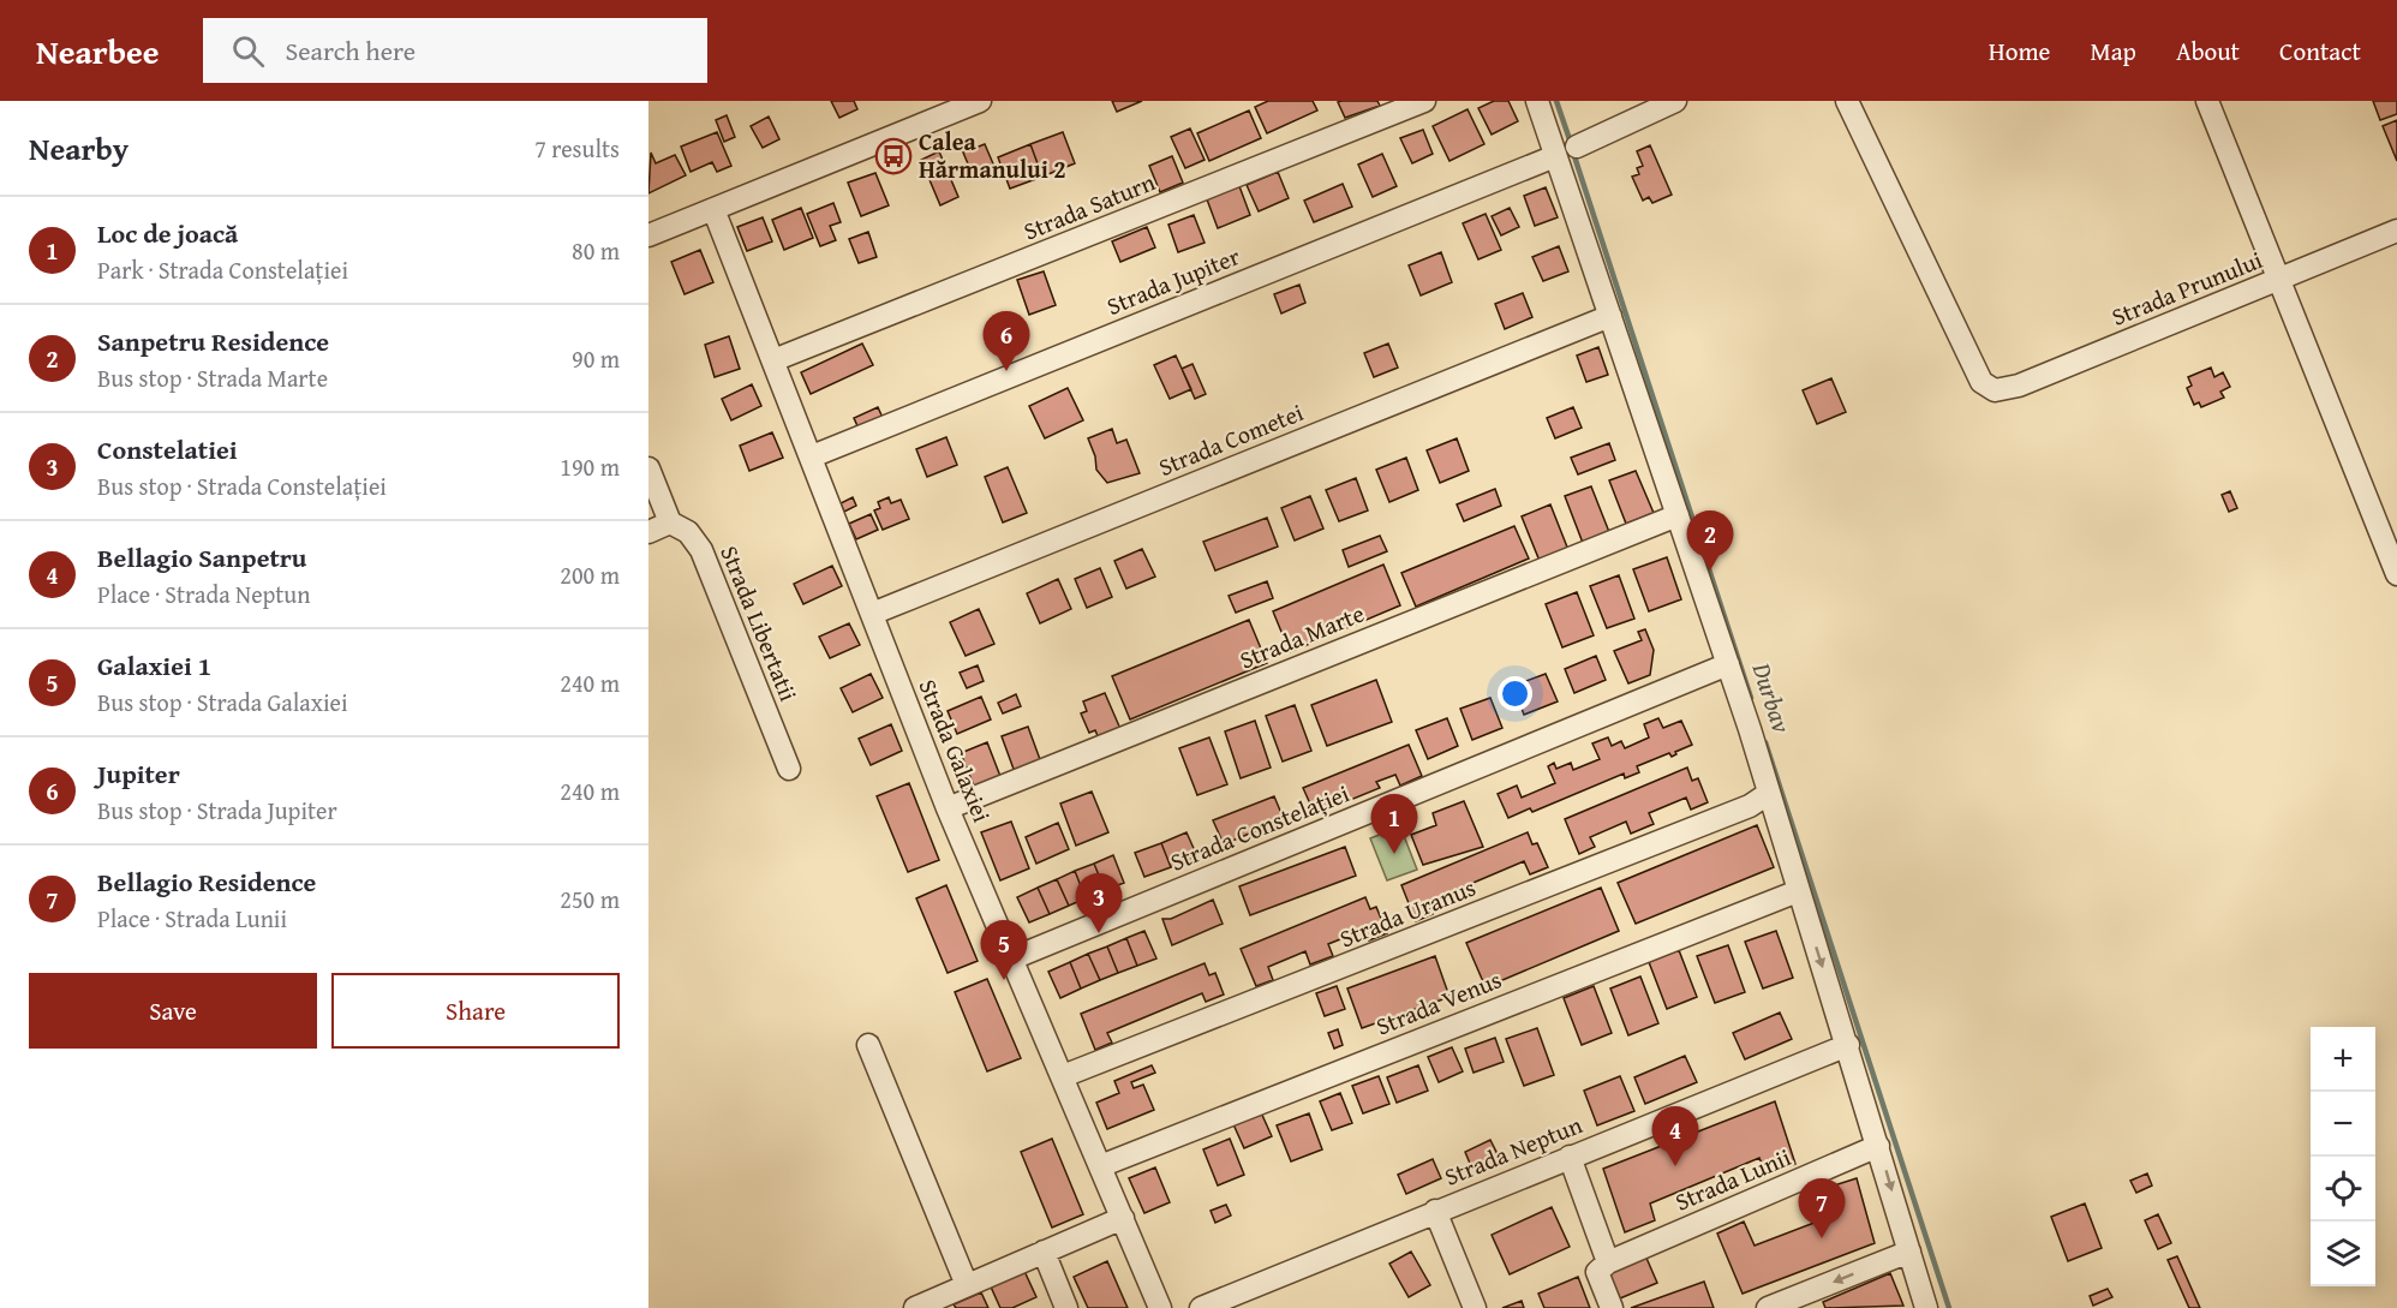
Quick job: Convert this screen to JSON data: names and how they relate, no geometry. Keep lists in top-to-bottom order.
{
  "streets": {
    "street": [
      "Strada Saturn",
      "Strada Jupiter",
      "Strada Prunului",
      "Strada Cometei",
      "Strada Libertatii",
      "Strada Marte",
      "Strada Galaxiei",
      "Strada Constelației",
      "Strada Uranus",
      "Strada Venus",
      "Strada Neptun",
      "Strada Lunii"
    ]
  },
  "crossings": [
    ["Strada Saturn", "Strada Galaxiei"],
    ["Strada Jupiter", "Strada Galaxiei"],
    ["Strada Cometei", "Strada Galaxiei"],
    ["Strada Marte", "Strada Galaxiei"],
    ["Strada Galaxiei", "Strada Constelației"],
    ["Strada Galaxiei", "Strada Uranus"],
    ["Strada Galaxiei", "Strada Venus"]
  ],
  "water": ["Durbav"],
  "places": {
    "bus stop": ["Calea Hărmanului 2"]
  },
  "page": {
    "header": "Nearbee",
    "search": "Search here",
    "nav": [
      "Home",
      "Map",
      "About",
      "Contact"
    ],
    "heading": ["Nearby", "7 results"],
    "list": [
      {
        "mark": "1",
        "name": "Loc de joacă",
        "note": "Park · Strada Constelației",
        "value": "80 m"
      },
      {
        "mark": "2",
        "name": "Sanpetru Residence",
        "note": "Bus stop · Strada Marte",
        "value": "90 m"
      },
      {
        "mark": "3",
        "name": "Constelatiei",
        "note": "Bus stop · Strada Constelației",
        "value": "190 m"
      },
      {
        "mark": "4",
        "name": "Bellagio Sanpetru",
        "note": "Place · Strada Neptun",
        "value": "200 m"
      },
      {
        "mark": "5",
        "name": "Galaxiei 1",
        "note": "Bus stop · Strada Galaxiei",
        "value": "240 m"
      },
      {
        "mark": "6",
        "name": "Jupiter",
        "note": "Bus stop · Strada Jupiter",
        "value": "240 m"
      },
      {
        "mark": "7",
        "name": "Bellagio Residence",
        "note": "Place · Strada Lunii",
        "value": "250 m"
      }
    ],
    "pins": [
      "6",
      "2",
      "1",
      "3",
      "5",
      "4",
      "7"
    ],
    "buttons": ["Save", "Share"],
    "map_buttons": ["+", "−"]
  }
}
